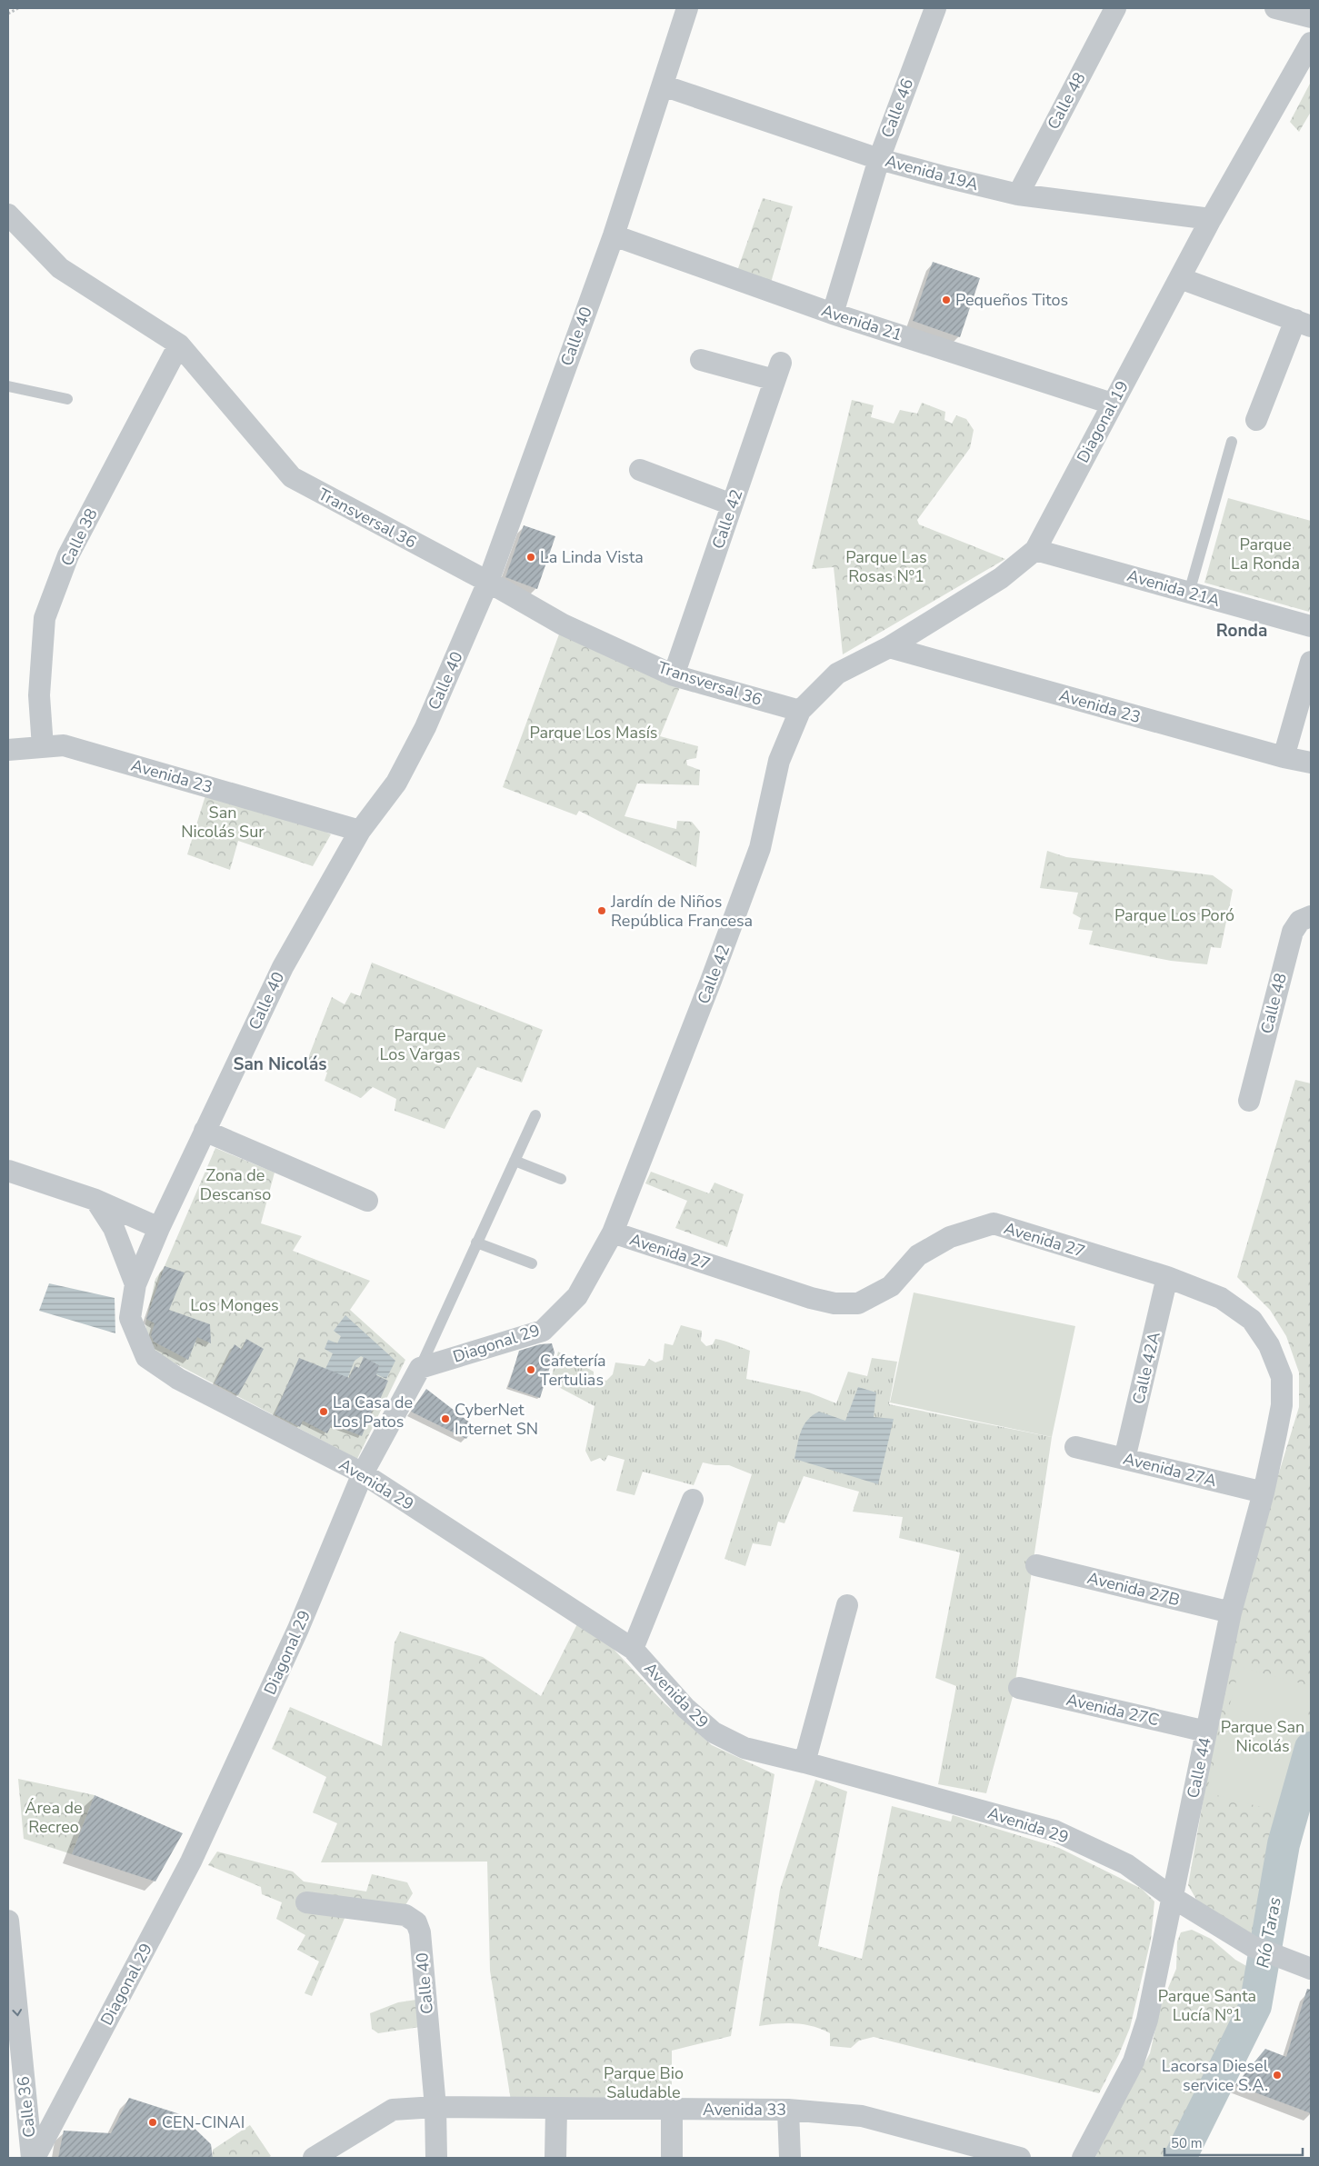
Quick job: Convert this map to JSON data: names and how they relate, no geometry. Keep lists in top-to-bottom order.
{
  "streets": {
    "street": [
      "Calle 48",
      "Calle 46",
      "Avenida 19A",
      "Avenida 21",
      "Calle 40",
      "Diagonal 19",
      "Transversal 36",
      "Calle 42",
      "Calle 38",
      "Avenida 21A",
      "Avenida 23",
      "Avenida 27",
      "Diagonal 29",
      "Calle 42A",
      "Avenida 27A",
      "Avenida 29",
      "Avenida 27B",
      "Avenida 27C",
      "Calle 44",
      "Calle 36",
      "Avenida 33"
    ]
  },
  "crossings": [
    ["Calle 48", "Avenida 19A"],
    ["Calle 46", "Avenida 19A"],
    ["Calle 46", "Avenida 21"],
    ["Avenida 19A", "Calle 40"],
    ["Avenida 19A", "Diagonal 19"],
    ["Avenida 21", "Calle 40"],
    ["Avenida 21", "Diagonal 19"],
    ["Calle 40", "Transversal 36"],
    ["Calle 40", "Avenida 23"],
    ["Calle 40", "Avenida 29"],
    ["Calle 40", "Avenida 33"],
    ["Diagonal 19", "Transversal 36"],
    ["Diagonal 19", "Calle 42"],
    ["Diagonal 19", "Avenida 21A"],
    ["Diagonal 19", "Avenida 23"],
    ["Transversal 36", "Calle 42"],
    ["Transversal 36", "Calle 38"],
    ["Calle 42", "Avenida 27"],
    ["Calle 42", "Diagonal 29"],
    ["Calle 38", "Avenida 23"],
    ["Avenida 27", "Diagonal 29"],
    ["Avenida 27", "Calle 42A"],
    ["Avenida 27", "Calle 44"],
    ["Diagonal 29", "Avenida 29"],
    ["Calle 42A", "Avenida 27A"],
    ["Avenida 27A", "Calle 44"],
    ["Avenida 29", "Calle 44"],
    ["Avenida 27B", "Calle 44"],
    ["Avenida 27C", "Calle 44"]
  ],
  "one_way": ["Calle 36"],
  "districts": ["Ronda", "San Nicolás"],
  "water": ["Río Taras"],
  "parks": [
    "Parque La Ronda",
    "Parque Las Rosas Nº1",
    "Parque Los Masís",
    "San Nicolás Sur",
    "Parque Los Poró",
    "Parque Los Vargas",
    "Zona de Descanso",
    "Los Monges",
    "Parque San Nicolás",
    "Área de Recreo",
    "Parque Santa Lucía Nº1",
    "Parque Bio Saludable"
  ],
  "places": [
    "Pequeños Titos",
    "La Linda Vista",
    "Jardín de Niños República Francesa",
    "Cafetería Tertulias",
    "La Casa de Los Patos",
    "CyberNet Internet SN",
    "Lacorsa Diesel service S.A.",
    "CEN-CINAI"
  ],
  "scale_bar": "50 m"
}
